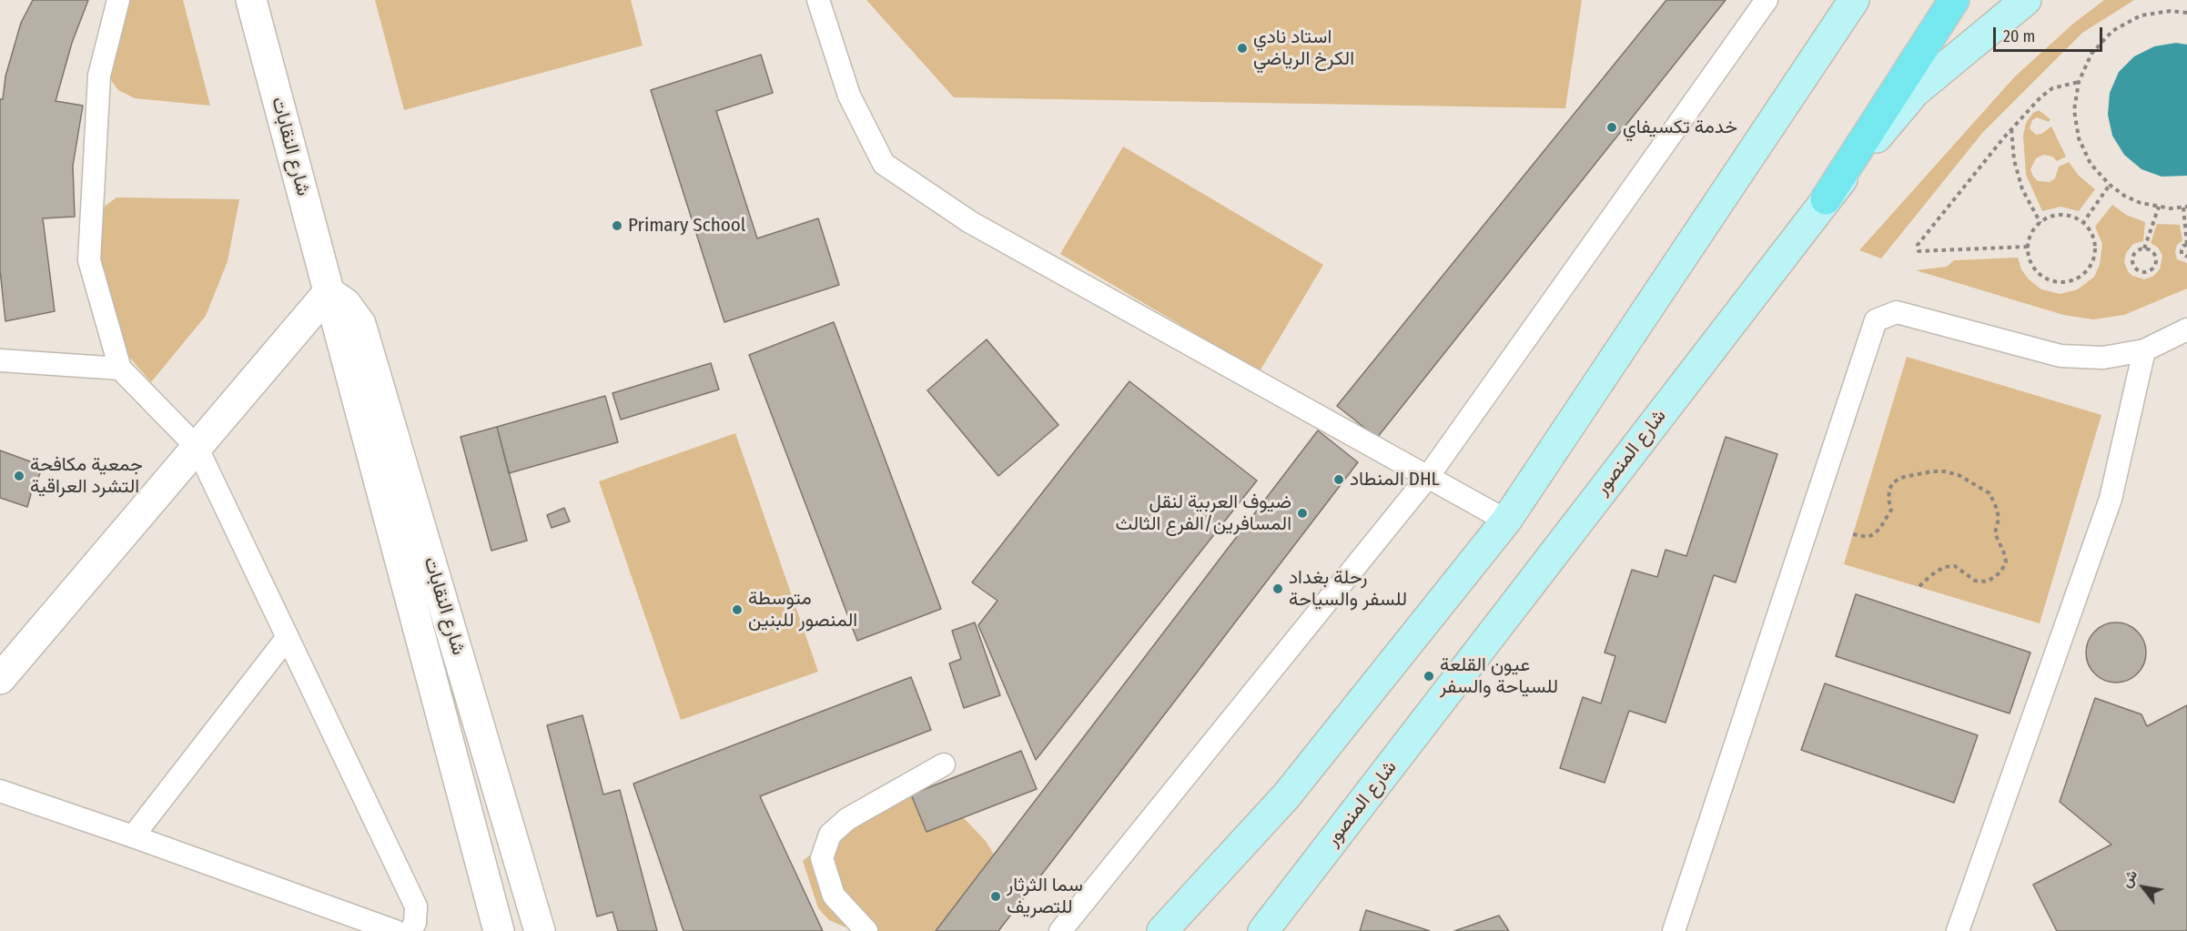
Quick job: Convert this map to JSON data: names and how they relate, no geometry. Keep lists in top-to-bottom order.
{
  "streets": {
    "main road": ["شارع المنصور"],
    "street": ["شارع النقابات"]
  },
  "places": [
    "استاد نادي الكرخ الرياضي",
    "خدمة تكسيفاي",
    "Primary School",
    "جمعية مكافحة التشرد العراقية",
    "المنطاد DHL",
    "ضيوف العربية لنقل المسافرين/الفرع الثالث",
    "رحلة بغداد للسفر والسياحة",
    "متوسطة المنصور للبنين",
    "عيون القلعة للسياحة والسفر",
    "سما الثرثار للتصريف"
  ],
  "scale_bar": "20 m",
  "north": "top left"
}
